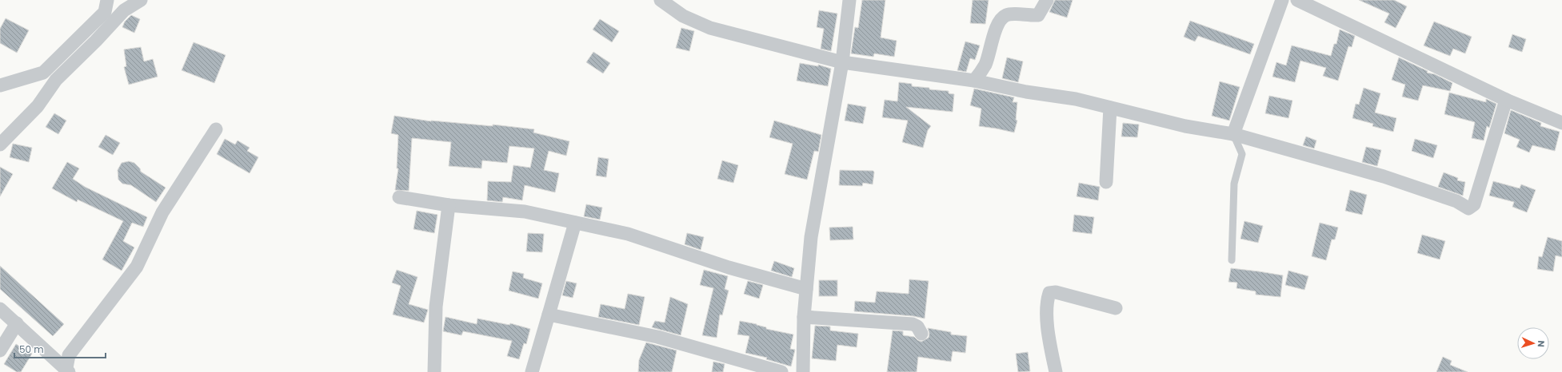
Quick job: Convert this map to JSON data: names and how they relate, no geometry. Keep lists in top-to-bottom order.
{
  "scale_bar": "50 m",
  "north": "right"
}
